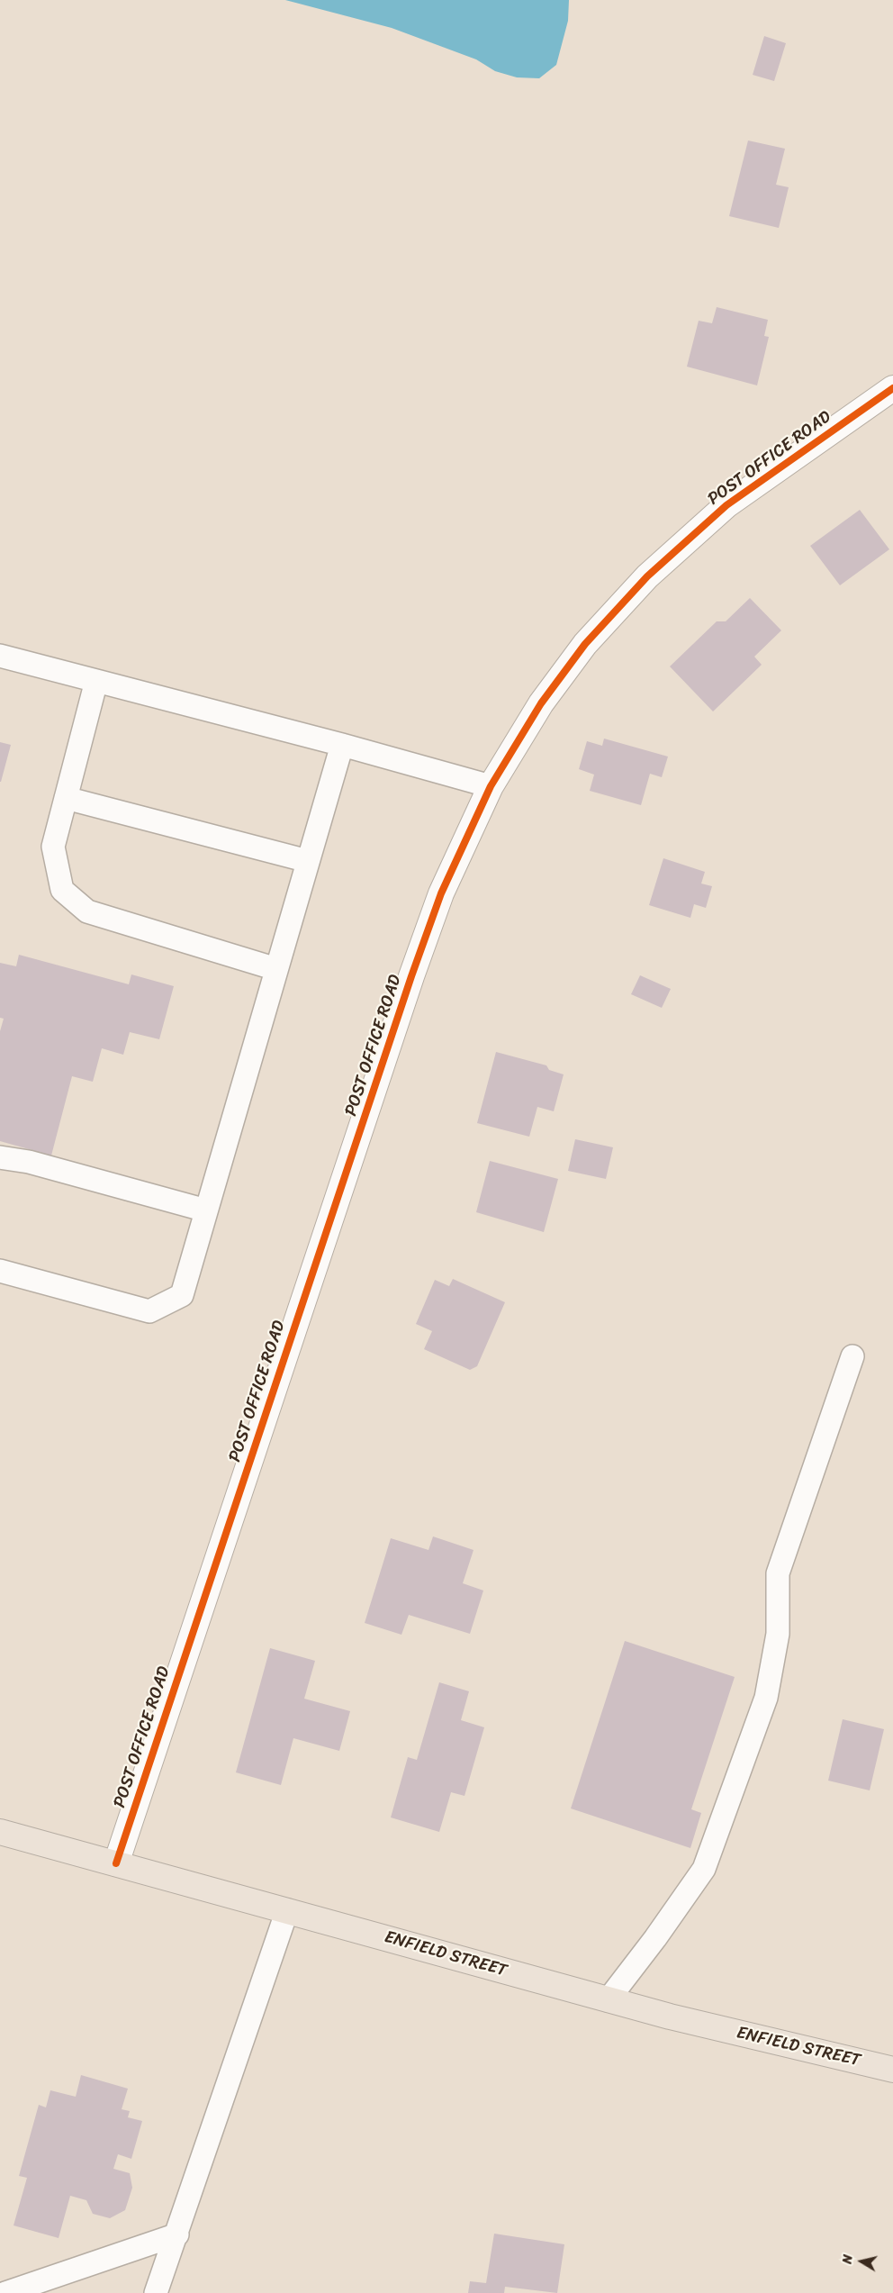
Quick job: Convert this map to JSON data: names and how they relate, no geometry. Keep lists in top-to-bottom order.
{
  "streets": {
    "main road": ["ENFIELD STREET"],
    "street": ["POST OFFICE ROAD"]
  },
  "crossings": [
    ["POST OFFICE ROAD", "ENFIELD STREET"]
  ],
  "north": "left"
}
